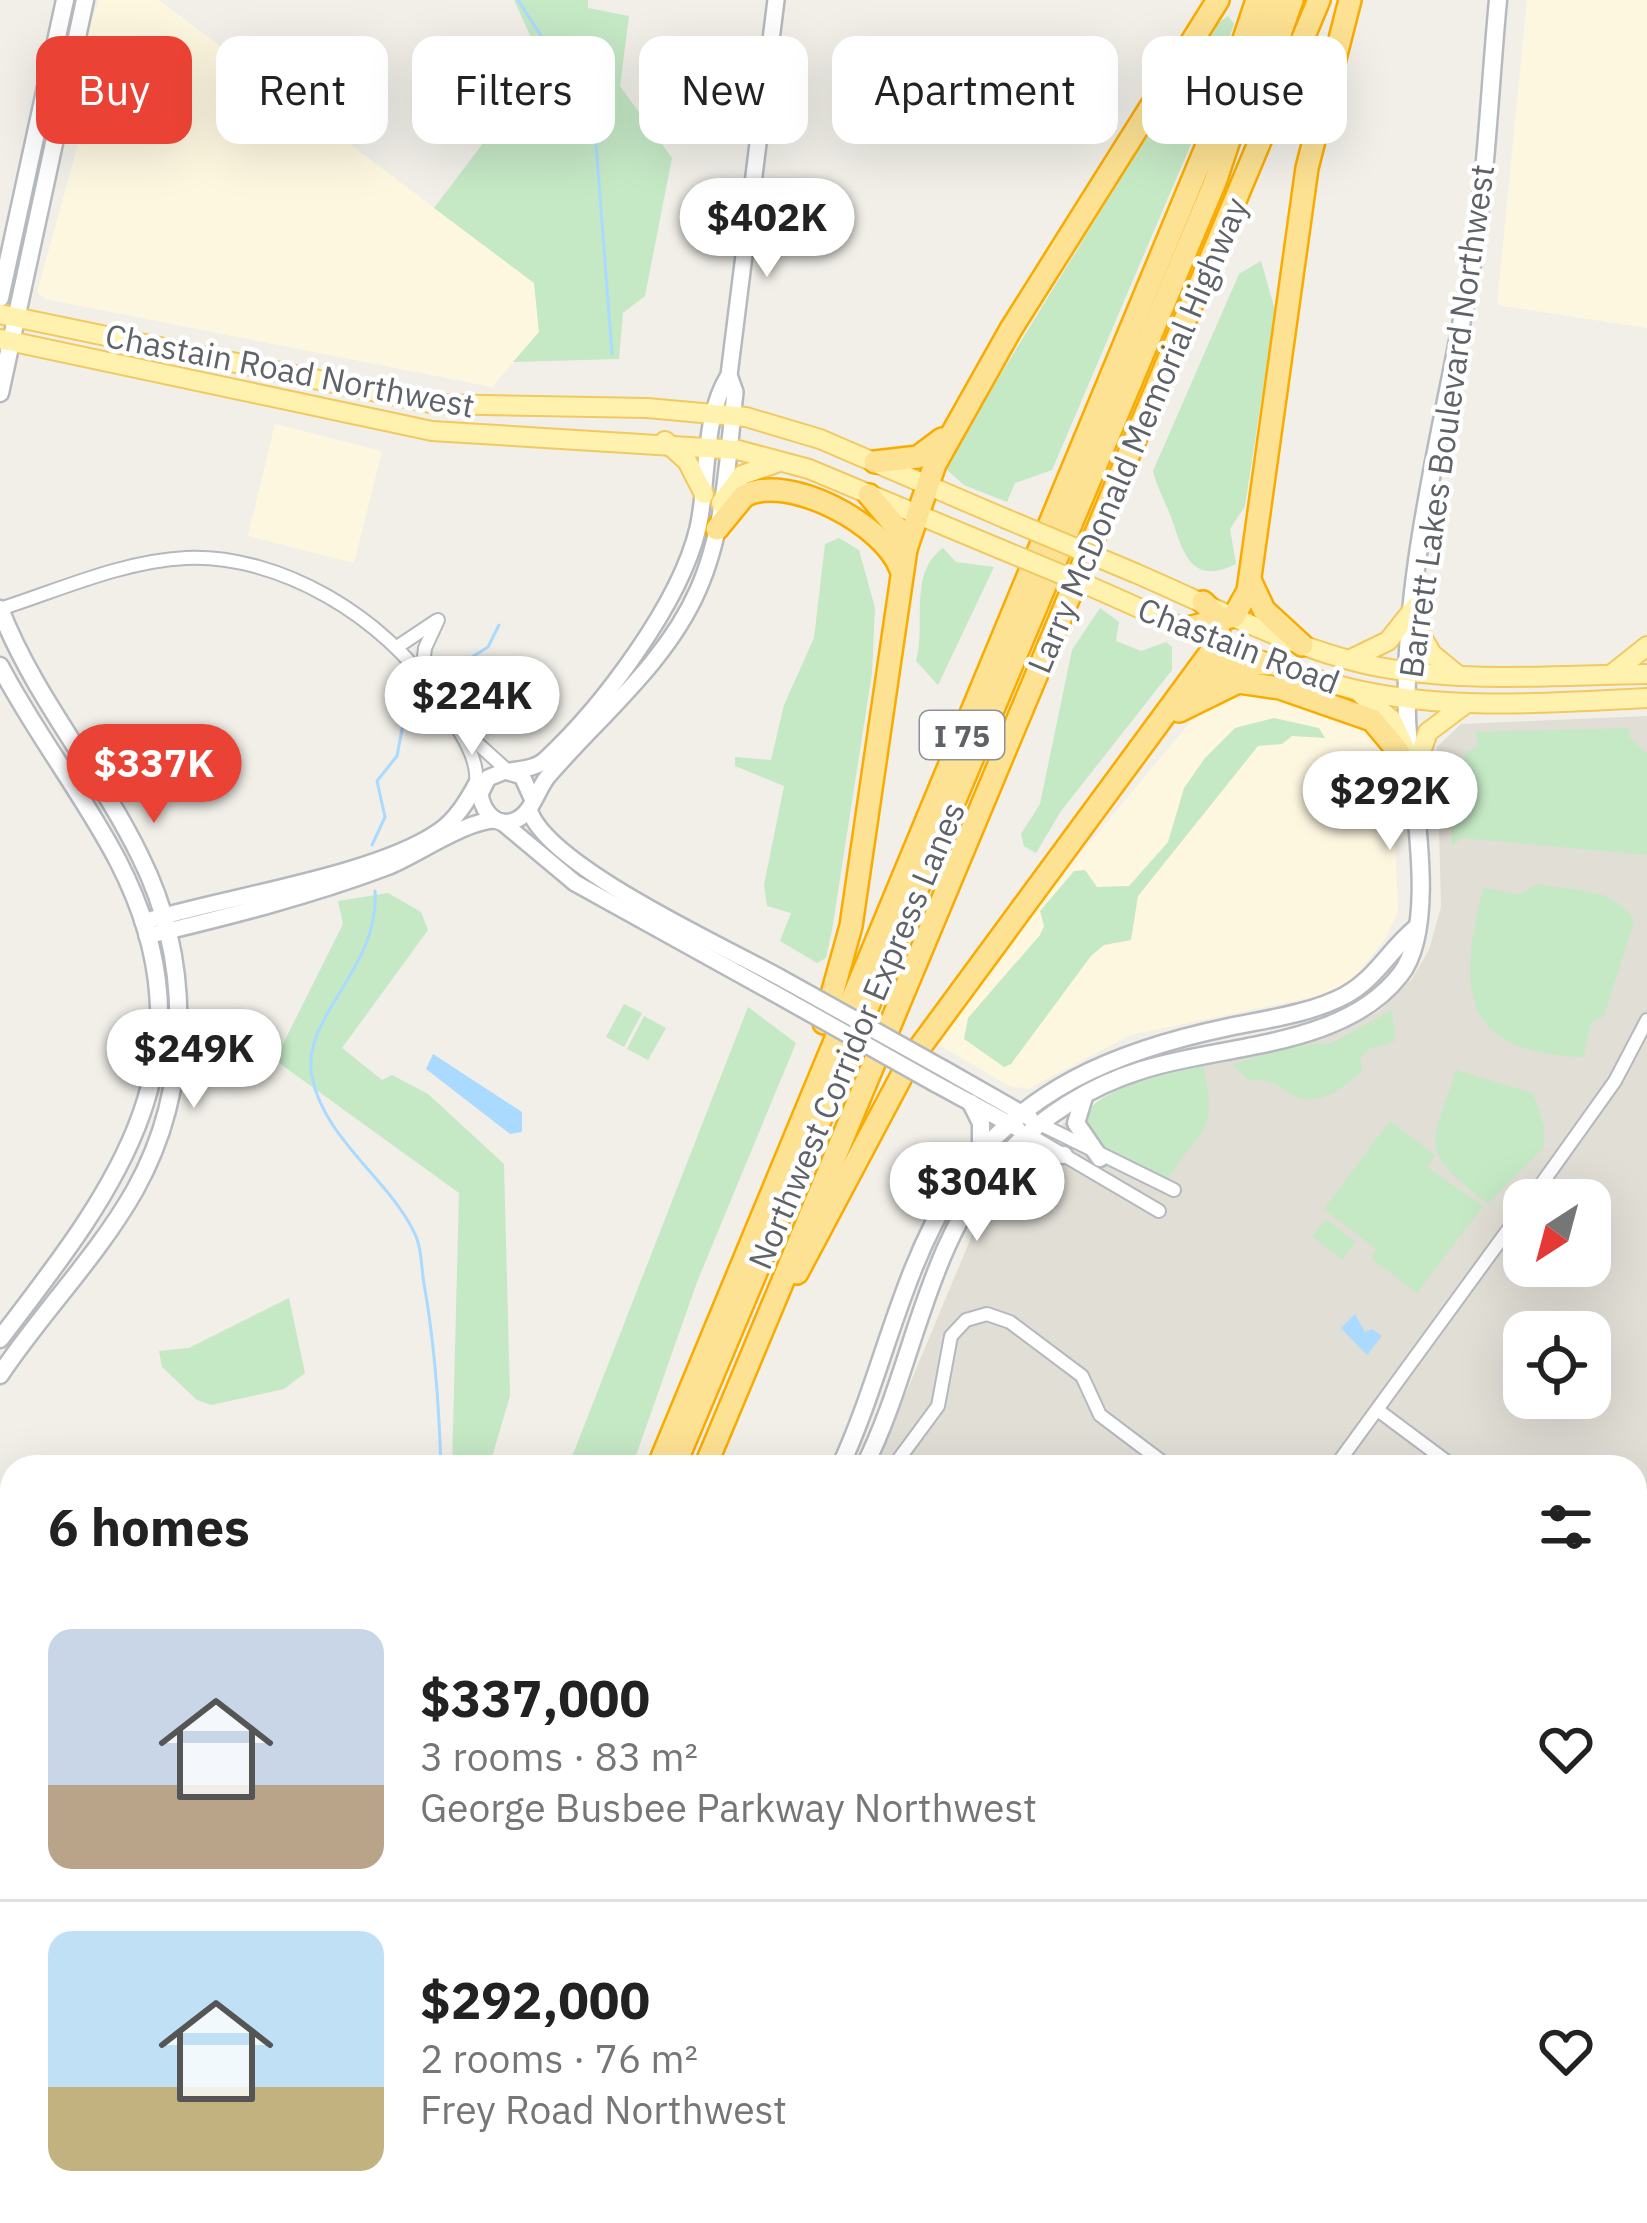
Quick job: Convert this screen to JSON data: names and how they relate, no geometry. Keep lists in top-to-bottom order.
{
  "streets": {
    "highway": ["Larry McDonald Memorial Highway", "I 75", "Northwest Corridor Express Lanes"],
    "main road": ["Chastain Road Northwest", "Barrett Lakes Boulevard Northwest", "Chastain Road"]
  },
  "crossings": [
    ["Chastain Road Northwest", "Chastain Road"],
    ["Barrett Lakes Boulevard Northwest", "Chastain Road"]
  ],
  "north": "bottom left",
  "page": {
    "chip": [
      "Buy",
      "Rent",
      "Filters",
      "New",
      "Apartment",
      "House"
    ],
    "price": [
      "$402K",
      "$224K",
      "$337K",
      "$292K",
      "$249K",
      "$304K"
    ],
    "heading": "6 homes",
    "list": [
      {
        "name": "$337,000",
        "note": "3 rooms · 83 m² · George Busbee Parkway Northwest"
      },
      {
        "name": "$292,000",
        "note": "2 rooms · 76 m² · Frey Road Northwest"
      }
    ]
  }
}
